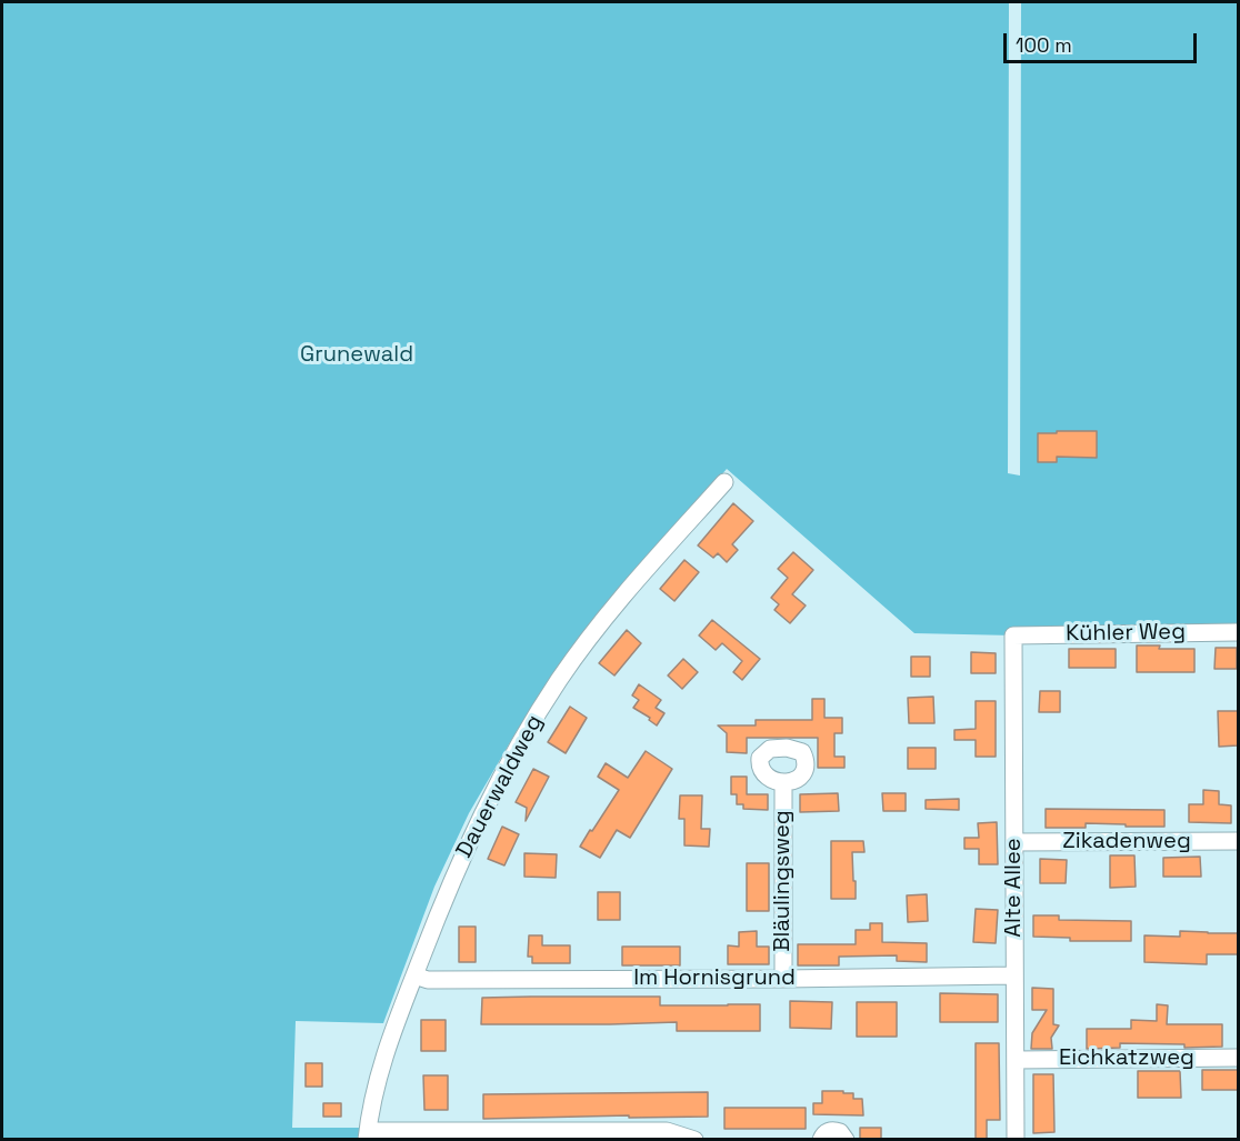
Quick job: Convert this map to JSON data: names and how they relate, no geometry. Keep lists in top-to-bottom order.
{
  "streets": {
    "street": [
      "Kühler Weg",
      "Dauerwaldweg",
      "Zikadenweg",
      "Bläulingsweg",
      "Alte Allee",
      "Im Hornisgrund",
      "Eichkatzweg"
    ]
  },
  "crossings": [
    ["Kühler Weg", "Alte Allee"],
    ["Dauerwaldweg", "Im Hornisgrund"],
    ["Zikadenweg", "Alte Allee"],
    ["Bläulingsweg", "Im Hornisgrund"],
    ["Alte Allee", "Im Hornisgrund"],
    ["Alte Allee", "Eichkatzweg"]
  ],
  "parks": ["Grunewald"],
  "scale_bar": "100 m"
}
